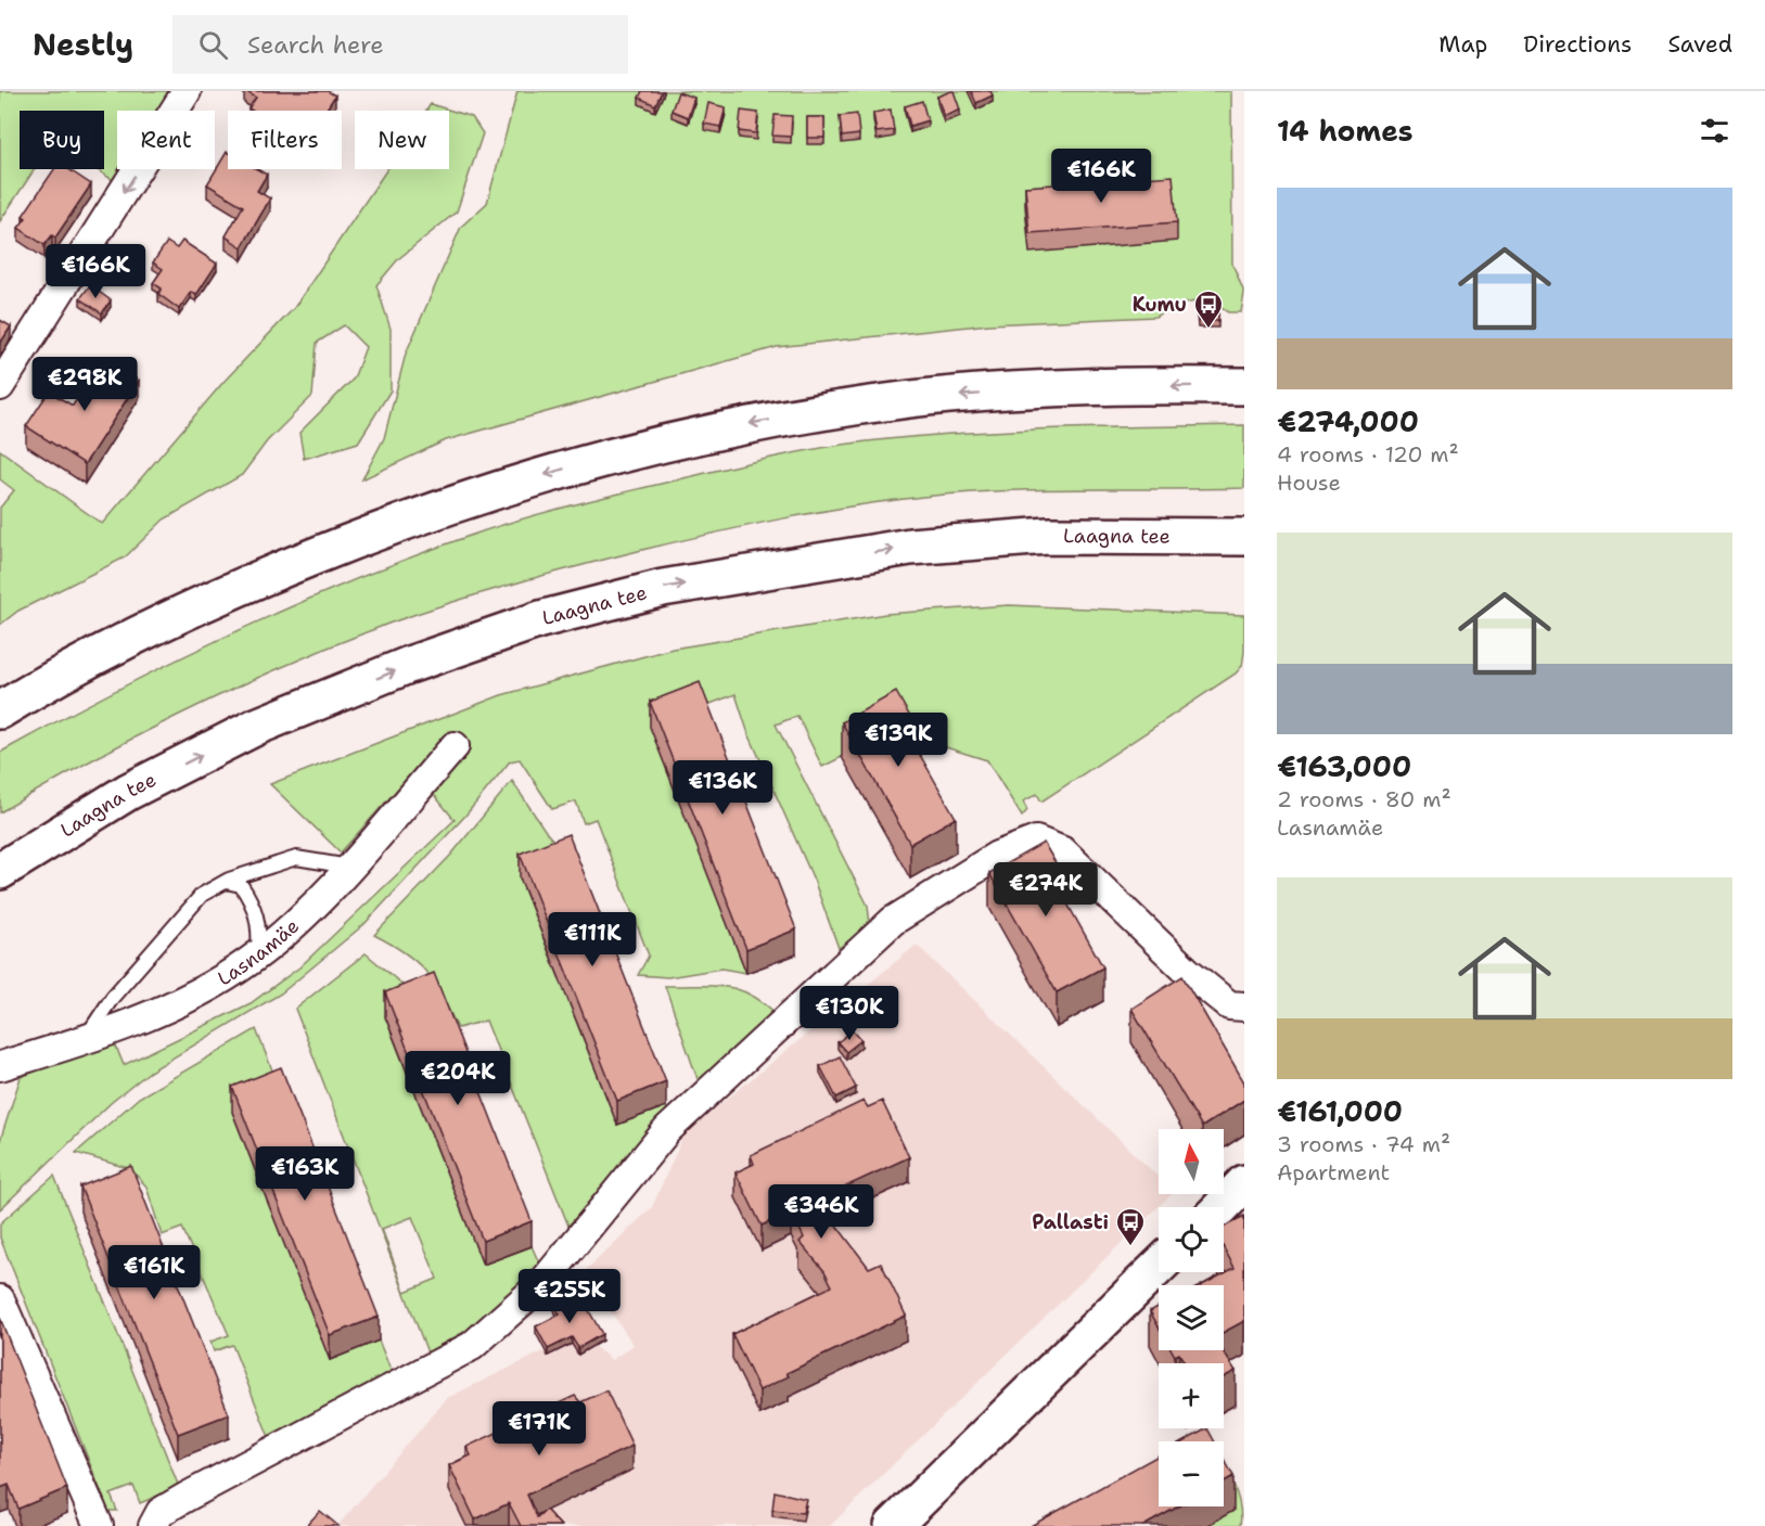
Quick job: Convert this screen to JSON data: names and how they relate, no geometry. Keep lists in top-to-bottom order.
{
  "streets": {
    "main road": ["Laagna tee"],
    "street": ["Lasnamäe"]
  },
  "places": {
    "bus stop": ["Kumu", "Pallasti"]
  },
  "north": "top",
  "page": {
    "header": "Nestly",
    "search": "Search here",
    "nav": ["Map", "Directions", "Saved"],
    "heading": "14 homes",
    "chip": [
      "Buy",
      "Rent",
      "Filters",
      "New"
    ],
    "price": [
      "€166K",
      "€166K",
      "€298K",
      "€139K",
      "€136K",
      "€274K",
      "€111K",
      "€130K",
      "€204K",
      "€163K",
      "€346K",
      "€161K",
      "€255K",
      "€171K"
    ],
    "list": [
      {
        "name": "€274,000",
        "note": "4 rooms · 120 m² · House"
      },
      {
        "name": "€163,000",
        "note": "2 rooms · 80 m² · Lasnamäe"
      },
      {
        "name": "€161,000",
        "note": "3 rooms · 74 m² · Apartment"
      }
    ],
    "map_buttons": ["+", "−"]
  }
}
